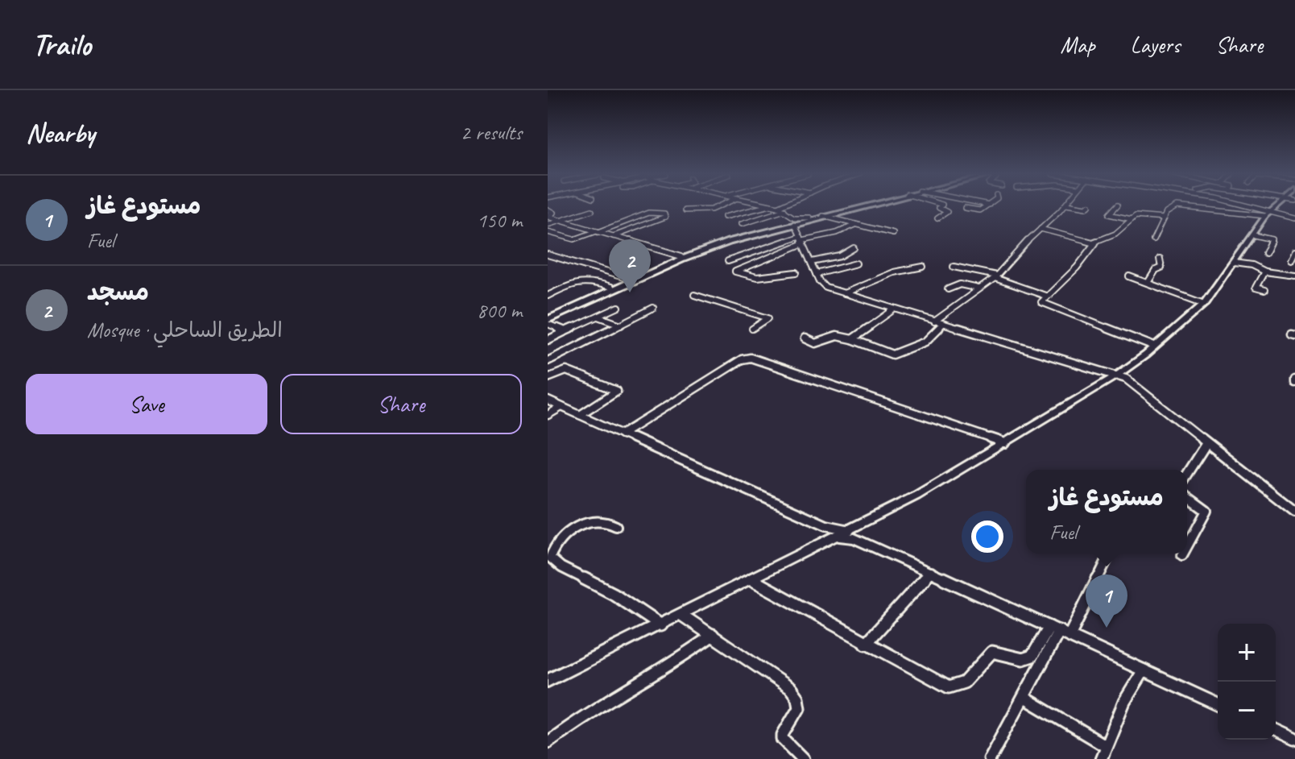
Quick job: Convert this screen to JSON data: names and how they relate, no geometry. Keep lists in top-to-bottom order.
{
  "page": {
    "header": "Trailo",
    "nav": ["Map", "Layers", "Share"],
    "heading": ["Nearby", "2 results"],
    "list": [
      {
        "mark": "1",
        "name": "مستودع غاز",
        "note": "Fuel",
        "value": "150 m"
      },
      {
        "mark": "2",
        "name": "مسجد",
        "note": "Mosque · الطريق الساحلي",
        "value": "800 m"
      }
    ],
    "pins": ["2", "1"],
    "buttons": ["Save", "Share"],
    "popup": ["مستودع غاز", "Fuel"],
    "map_buttons": ["+", "−"]
  }
}
